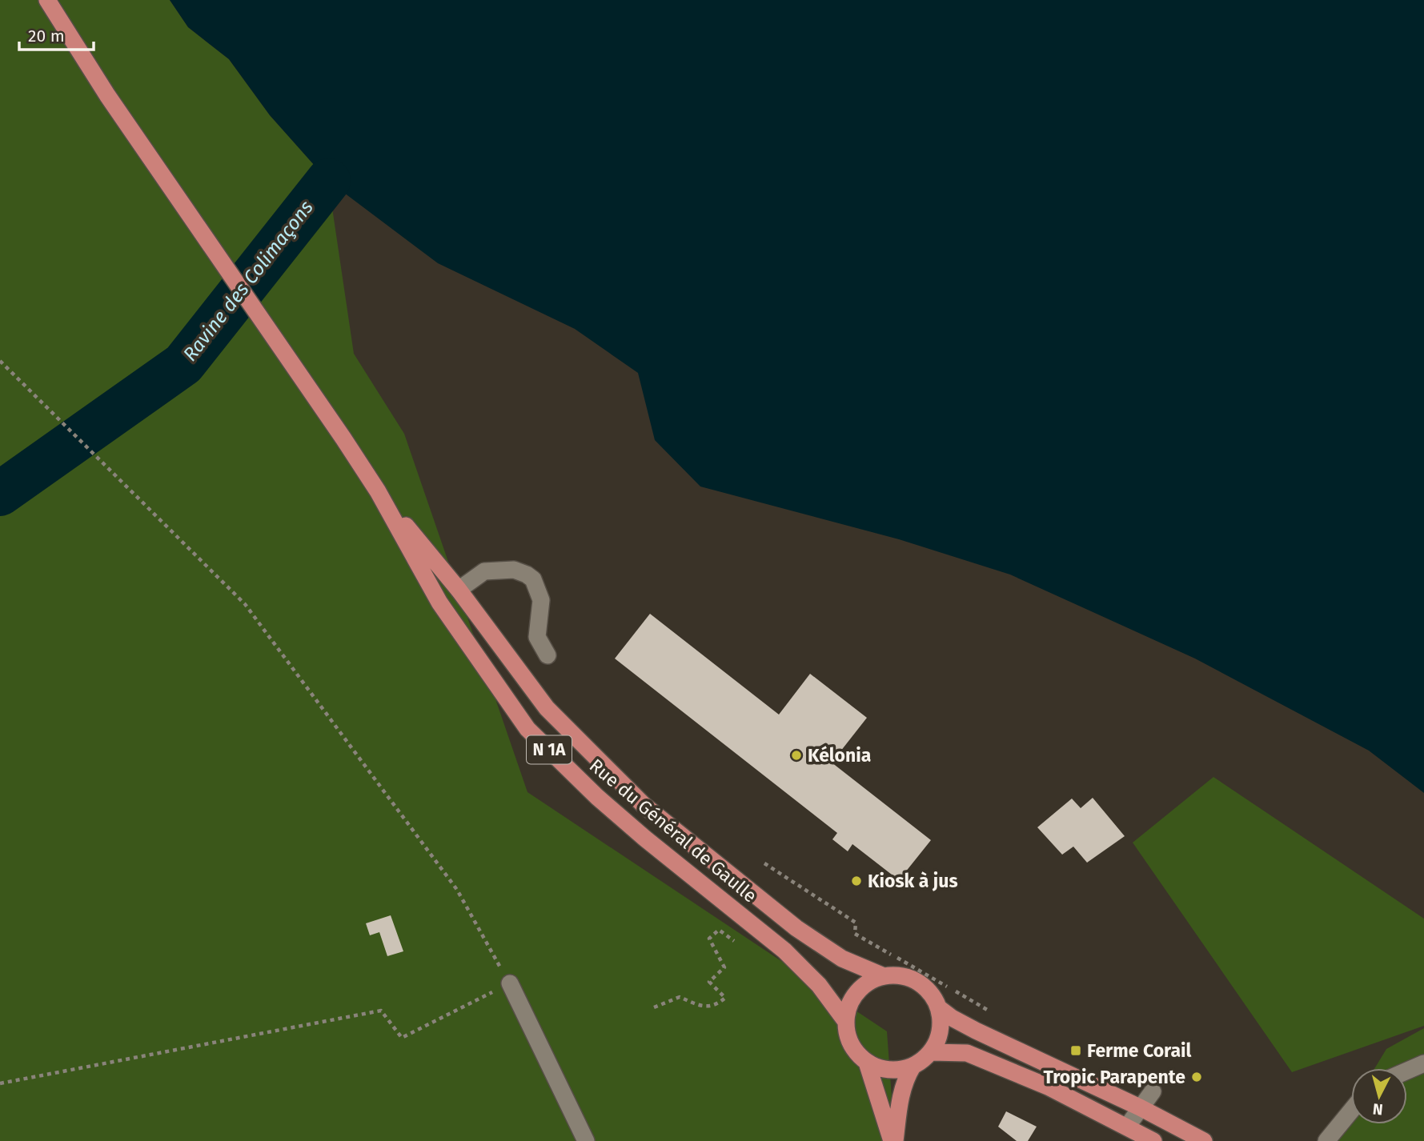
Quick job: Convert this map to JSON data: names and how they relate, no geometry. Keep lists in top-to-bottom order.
{
  "streets": {
    "main road": ["N 1A", "Rue du Général de Gaulle"]
  },
  "water": ["Ravine des Colimaçons"],
  "places": {
    "other": ["Kélonia", "Kiosk à jus", "Tropic Parapente"],
    "transit": ["Ferme Corail"]
  },
  "scale_bar": "20 m",
  "north": "bottom"
}
